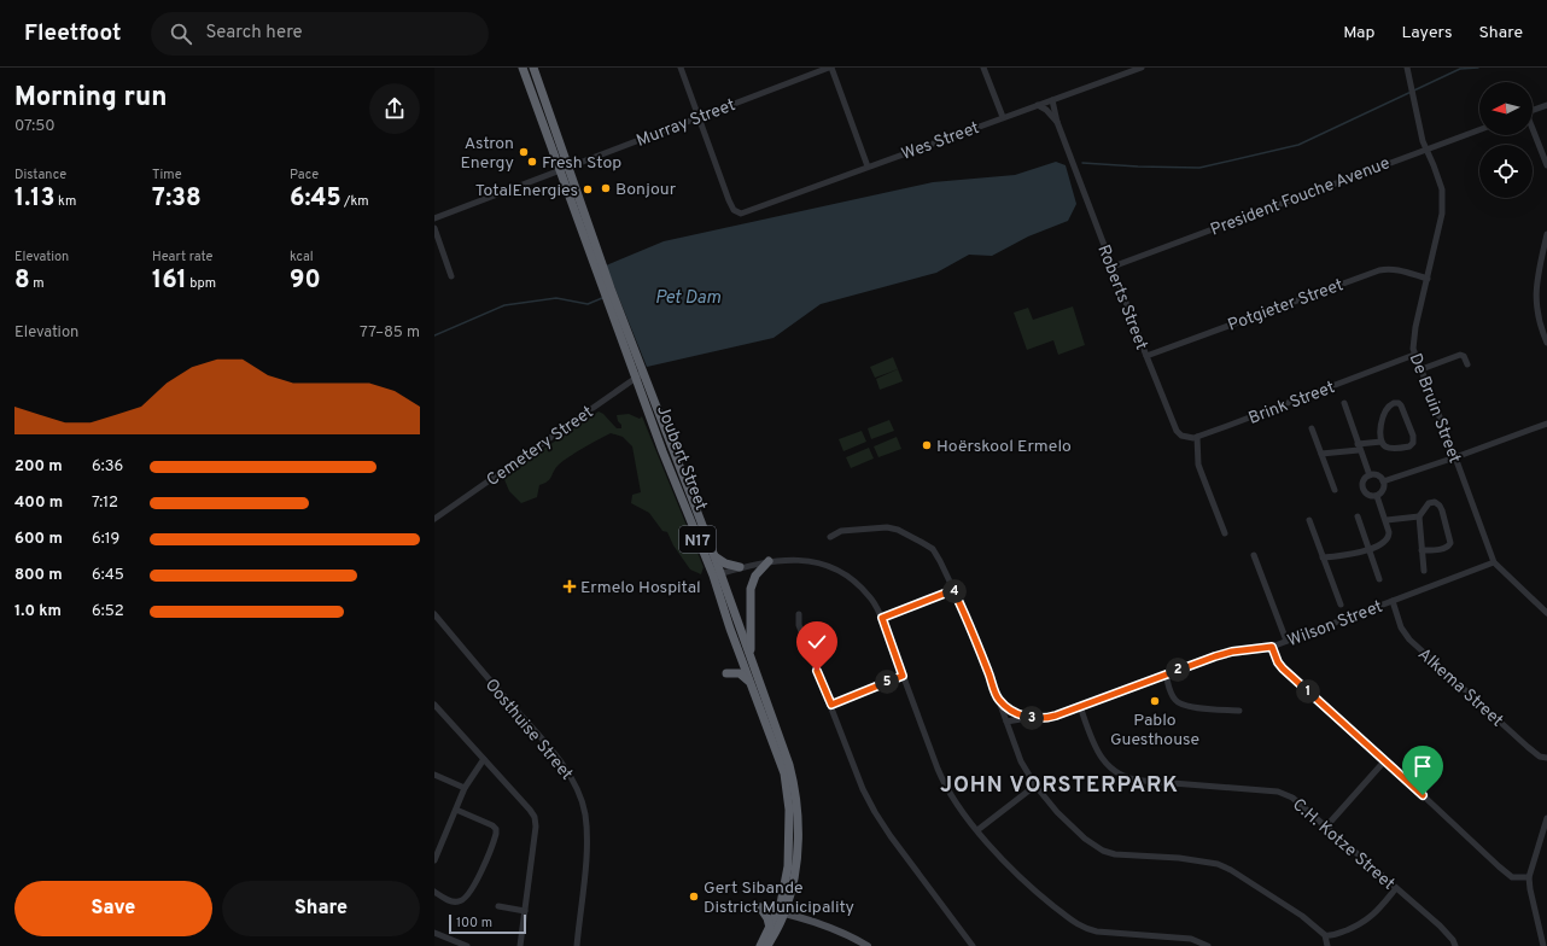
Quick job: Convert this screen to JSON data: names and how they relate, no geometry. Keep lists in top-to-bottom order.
{
  "streets": {
    "highway": ["Joubert Street", "N17"],
    "street": [
      "Murray Street",
      "Wes Street",
      "President Fouche Avenue",
      "Roberts Street",
      "Potgieter Street",
      "Brink Street",
      "De Bruin Street",
      "Cemetery Street",
      "Wilson Street",
      "Alkema Street",
      "Oosthuise Street",
      "C.H. Kotze Street"
    ]
  },
  "crossings": [
    ["Murray Street", "Wes Street"],
    ["Murray Street", "Joubert Street"],
    ["President Fouche Avenue", "Roberts Street"],
    ["President Fouche Avenue", "De Bruin Street"],
    ["Roberts Street", "Potgieter Street"],
    ["Roberts Street", "Brink Street"],
    ["Potgieter Street", "De Bruin Street"],
    ["Brink Street", "De Bruin Street"],
    ["De Bruin Street", "Wilson Street"],
    ["Cemetery Street", "Joubert Street"],
    ["Joubert Street", "N17"],
    ["Wilson Street", "Alkema Street"],
    ["Wilson Street", "C.H. Kotze Street"]
  ],
  "districts": ["JOHN VORSTERPARK"],
  "water": ["Pet Dam"],
  "places": {
    "other": [
      "Astron Energy",
      "Fresh Stop",
      "Bonjour",
      "TotalEnergies",
      "Hoërskool Ermelo",
      "Pablo Guesthouse",
      "Gert Sibande District Municipality"
    ],
    "health": ["Ermelo Hospital"]
  },
  "scale_bar": "100 m",
  "north": "left",
  "page": {
    "header": "Fleetfoot",
    "search": "Search here",
    "nav": ["Map", "Layers", "Share"],
    "heading": ["Morning run", "07:50"],
    "stats": [
      ["Distance", "1.13 km"],
      ["Time", "7:38"],
      ["Pace", "6:45 /km"],
      ["Elevation", "8 m"],
      ["Heart rate", "161 bpm"],
      ["kcal", "90"]
    ],
    "chart": ["Elevation", "77–85 m"],
    "list": [
      {
        "name": "200 m",
        "note": "6:36"
      },
      {
        "name": "400 m",
        "note": "7:12"
      },
      {
        "name": "600 m",
        "note": "6:19"
      },
      {
        "name": "800 m",
        "note": "6:45"
      },
      {
        "name": "1.0 km",
        "note": "6:52"
      }
    ],
    "pins": [
      "4",
      "2",
      "5",
      "1",
      "3"
    ],
    "buttons": ["Save", "Share"],
    "scale": "100 m"
  }
}
